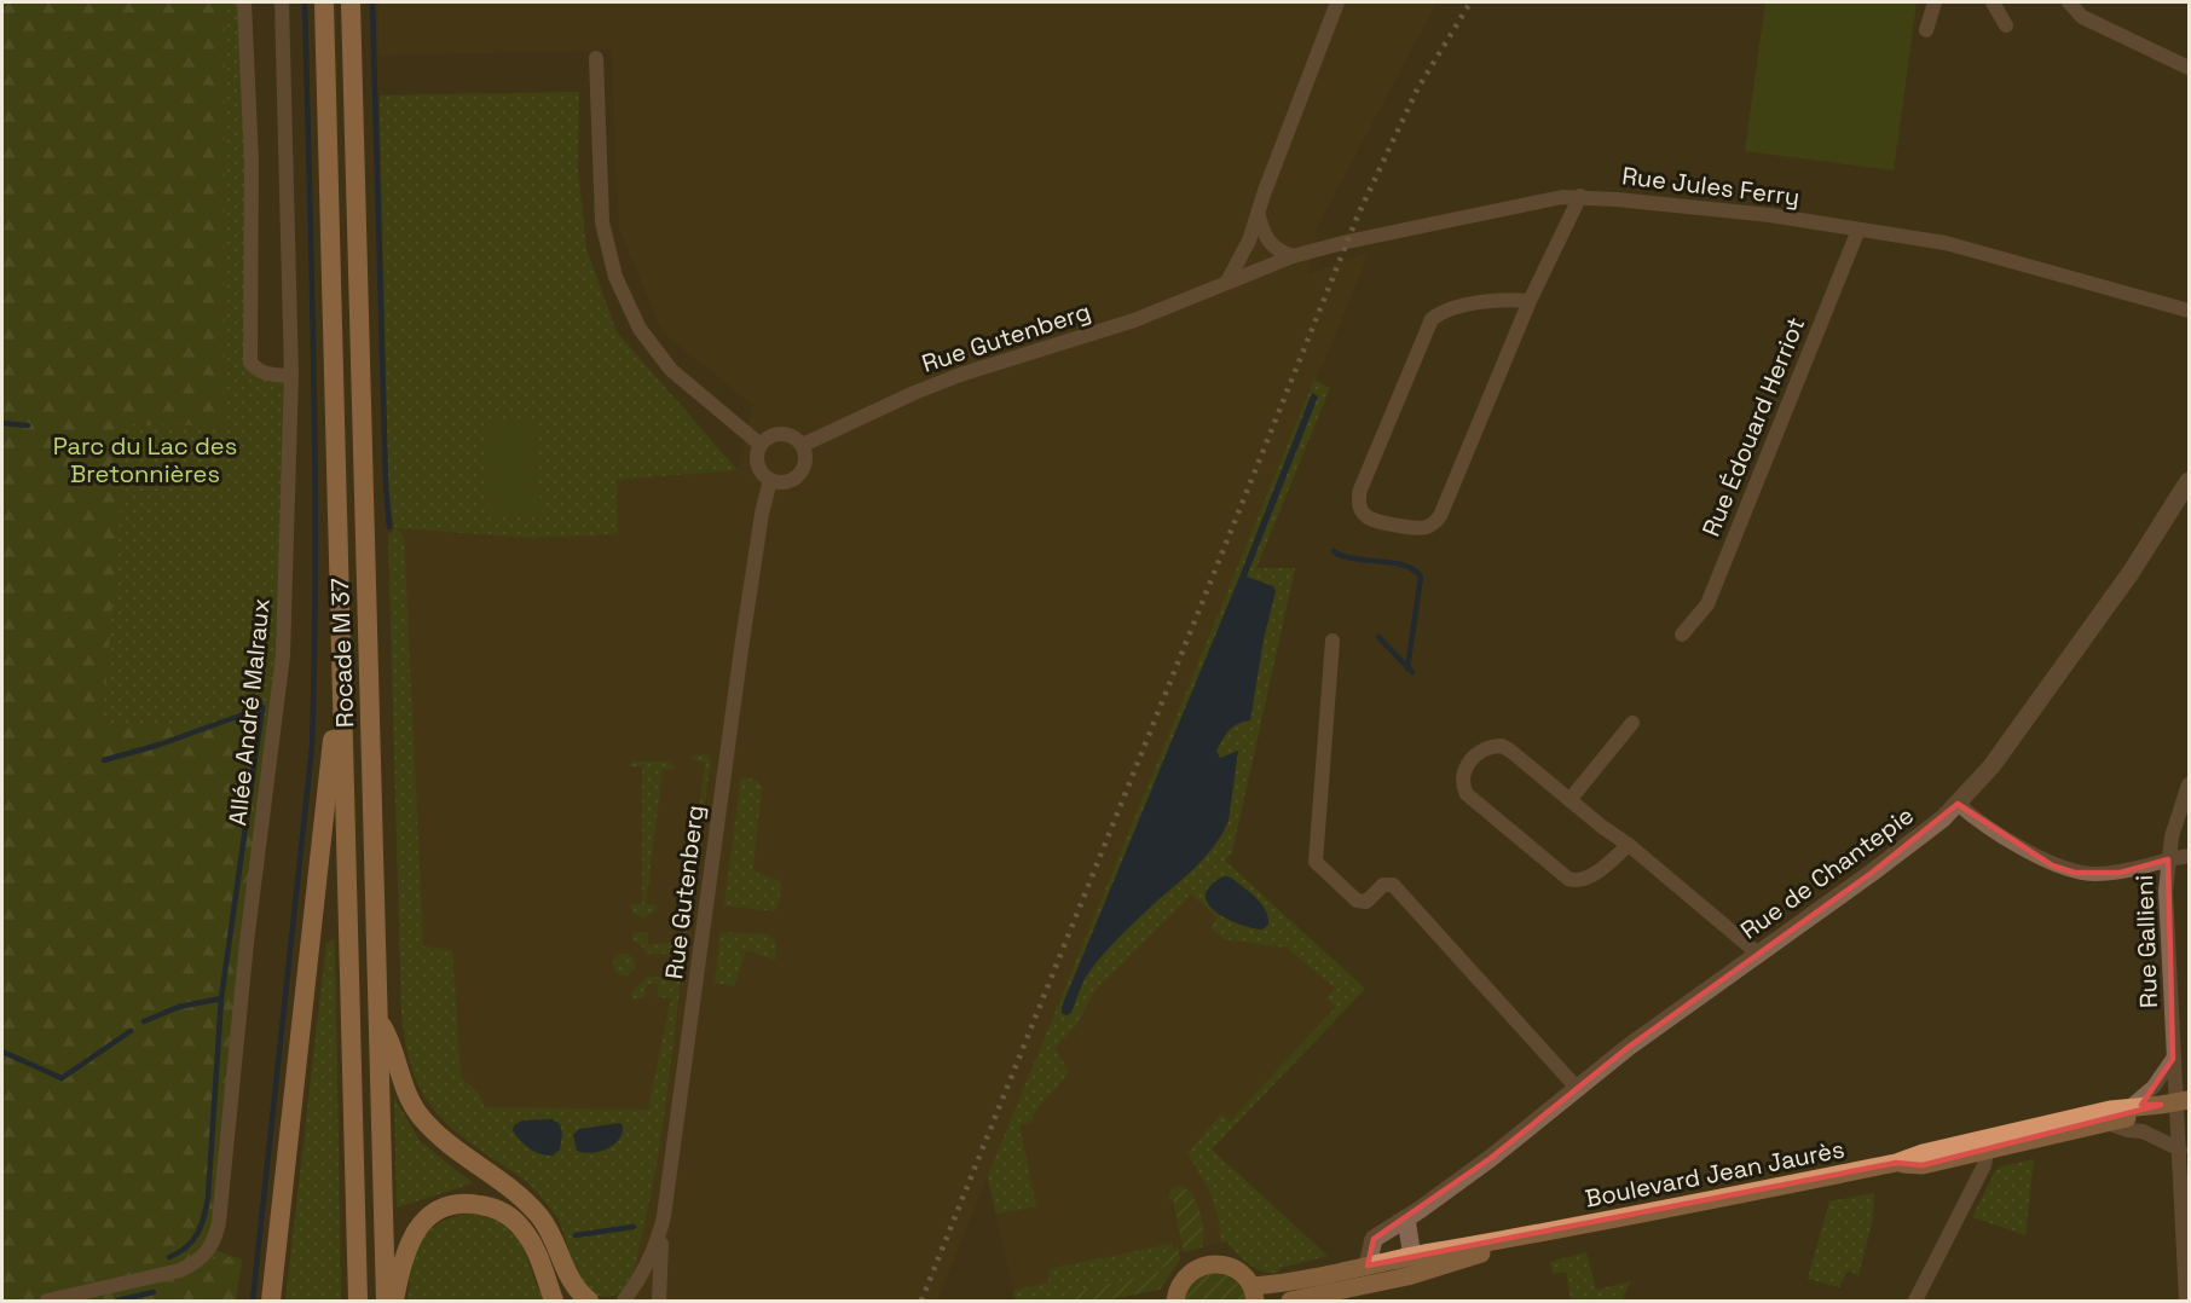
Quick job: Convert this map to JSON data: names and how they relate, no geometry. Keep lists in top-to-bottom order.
{
  "streets": {
    "highway": ["Rocade M 37"],
    "main road": ["Boulevard Jean Jaurès"],
    "street": [
      "Rue Jules Ferry",
      "Rue Gutenberg",
      "Rue Édouard Herriot",
      "Allée André Malraux",
      "Rue de Chantepie",
      "Rue Gallieni"
    ]
  },
  "crossings": [
    ["Rue Jules Ferry", "Rue Gutenberg"],
    ["Rue Jules Ferry", "Rue Édouard Herriot"],
    ["Rue de Chantepie", "Boulevard Jean Jaurès"],
    ["Rue Gallieni", "Boulevard Jean Jaurès"]
  ],
  "parks": ["Parc du Lac des Bretonnières"]
}
